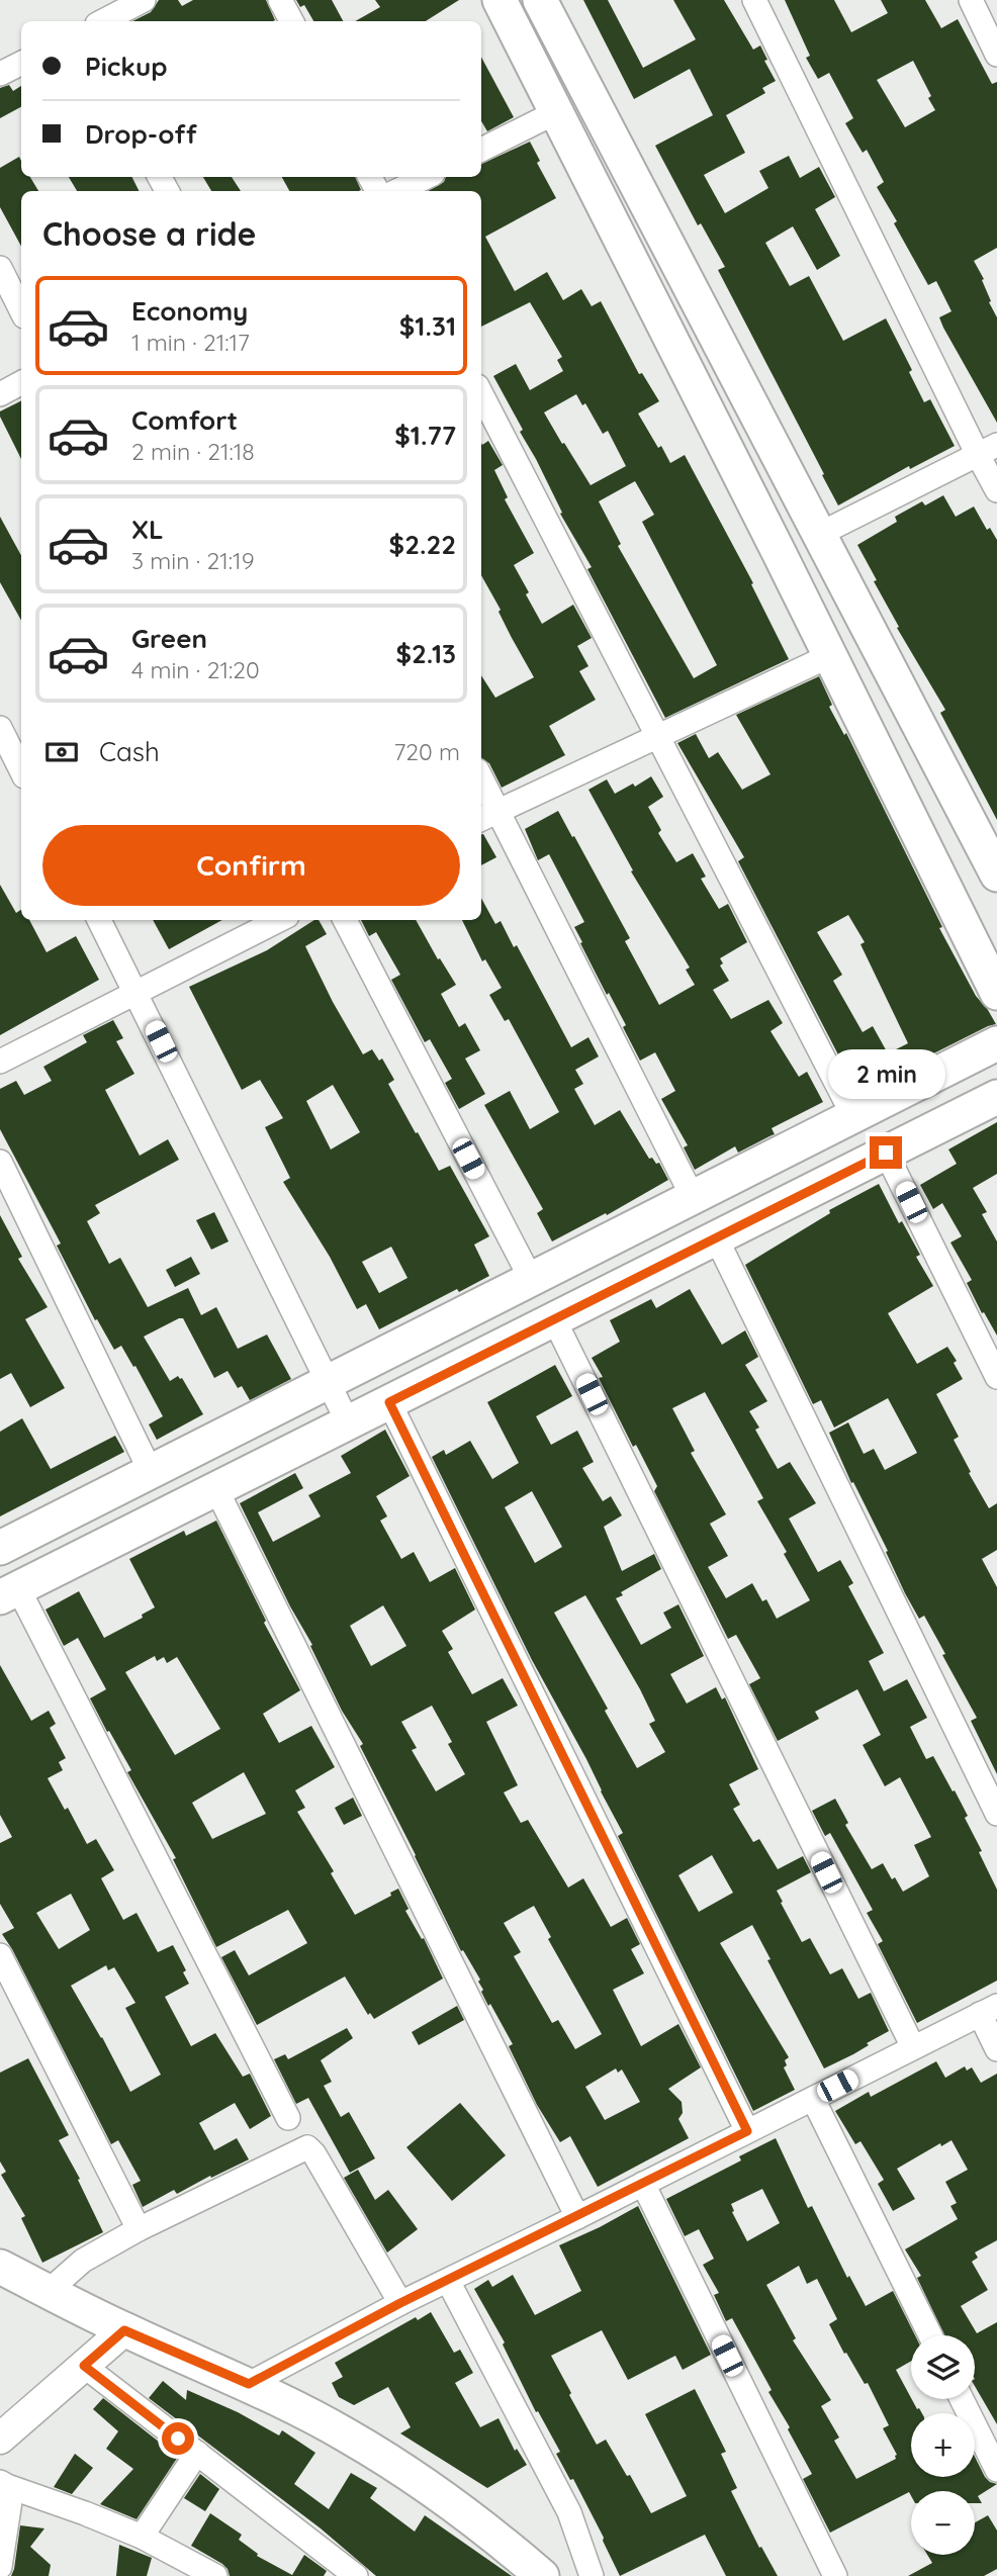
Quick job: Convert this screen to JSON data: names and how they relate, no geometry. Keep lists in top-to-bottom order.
{
  "page": {
    "banner": ["Pickup", "Drop-off"],
    "heading": "Choose a ride",
    "list": [
      {
        "name": "Economy",
        "note": "1 min · 21:17",
        "value": "$1.31"
      },
      {
        "name": "Comfort",
        "note": "2 min · 21:18",
        "value": "$1.77"
      },
      {
        "name": "XL",
        "note": "3 min · 21:19",
        "value": "$2.22"
      },
      {
        "name": "Green",
        "note": "4 min · 21:20",
        "value": "$2.13"
      }
    ],
    "pay": ["Cash", "720 m"],
    "buttons": "Confirm",
    "bubble": "2 min",
    "map_buttons": ["+", "−"]
  }
}
